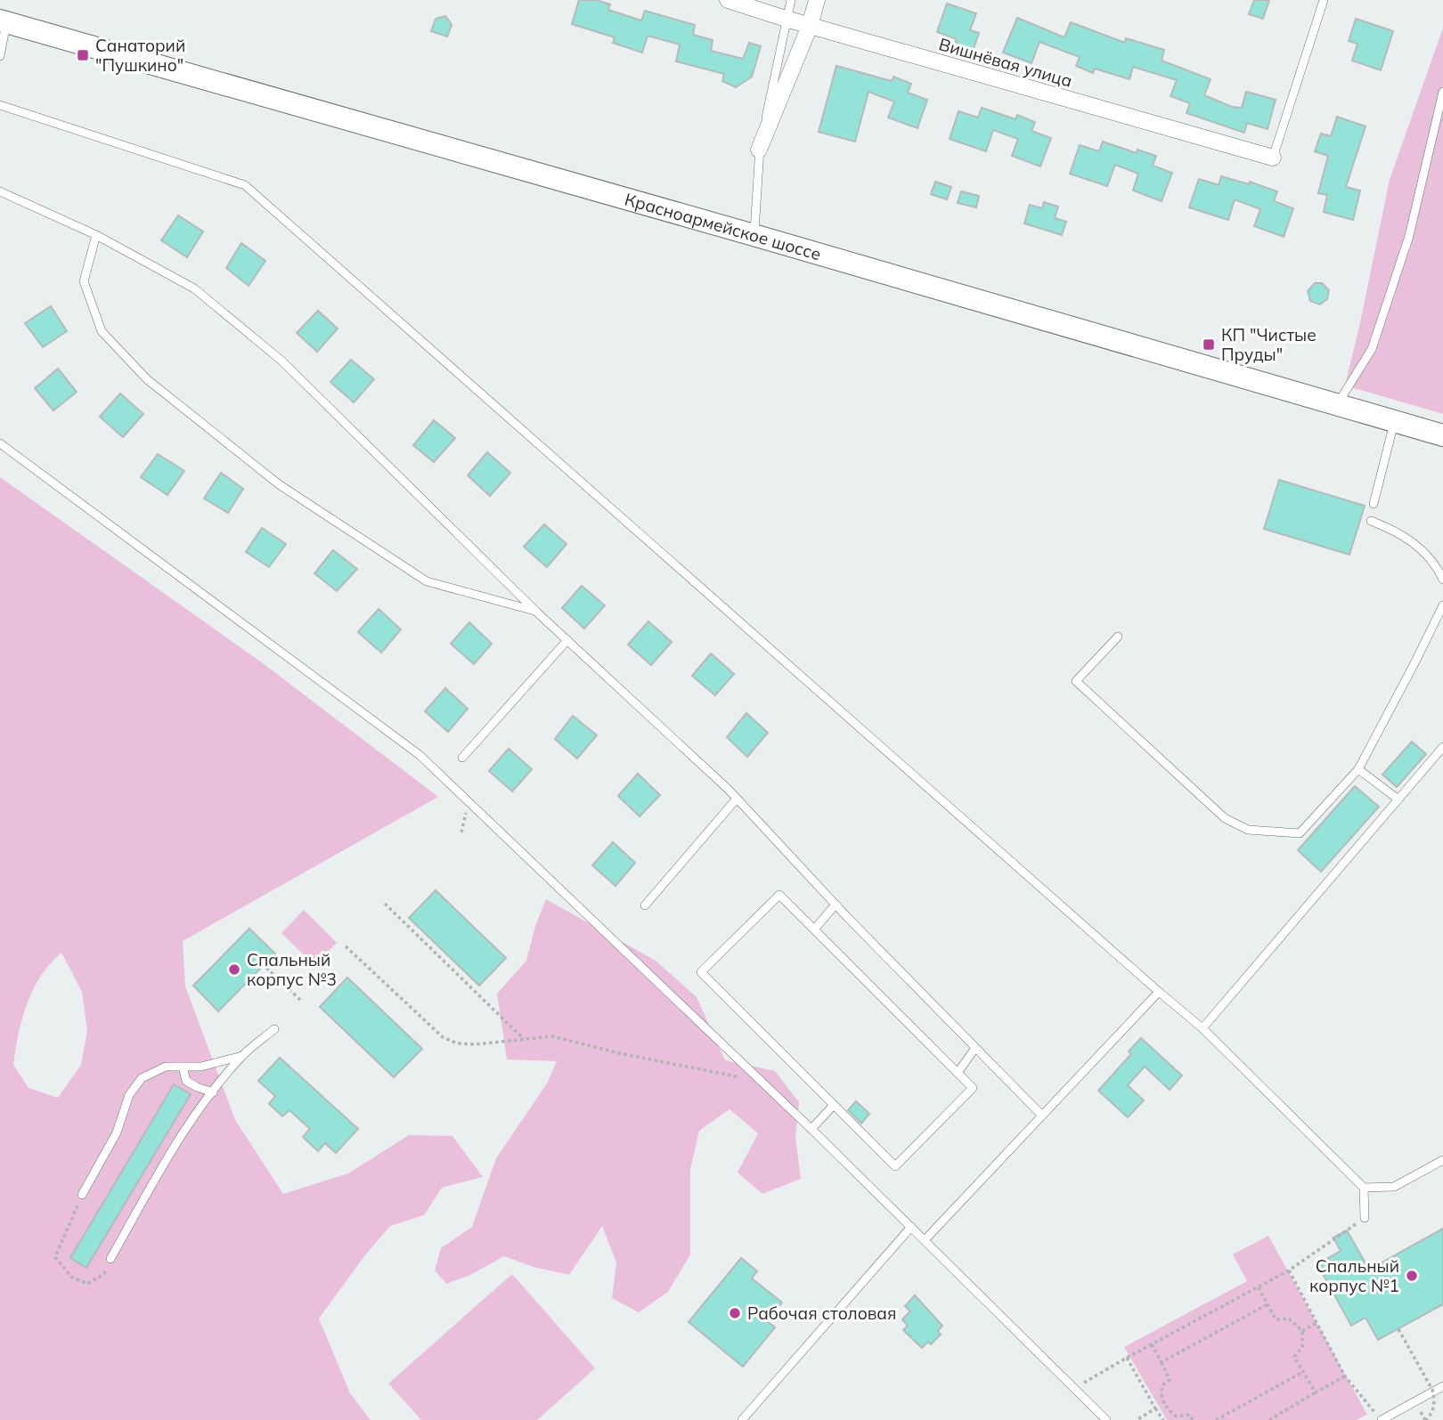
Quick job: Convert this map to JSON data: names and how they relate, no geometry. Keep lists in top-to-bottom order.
{
  "streets": {
    "main road": ["Красноармейское шоссе"],
    "street": ["Вишнёвая улица"]
  },
  "places": {
    "transit": ["Санаторий \"Пушкино\"", "КП \"Чистые Пруды\""],
    "other": ["Спальный корпус №3", "Спальный корпус №1", "Рабочая столовая"]
  }
}
